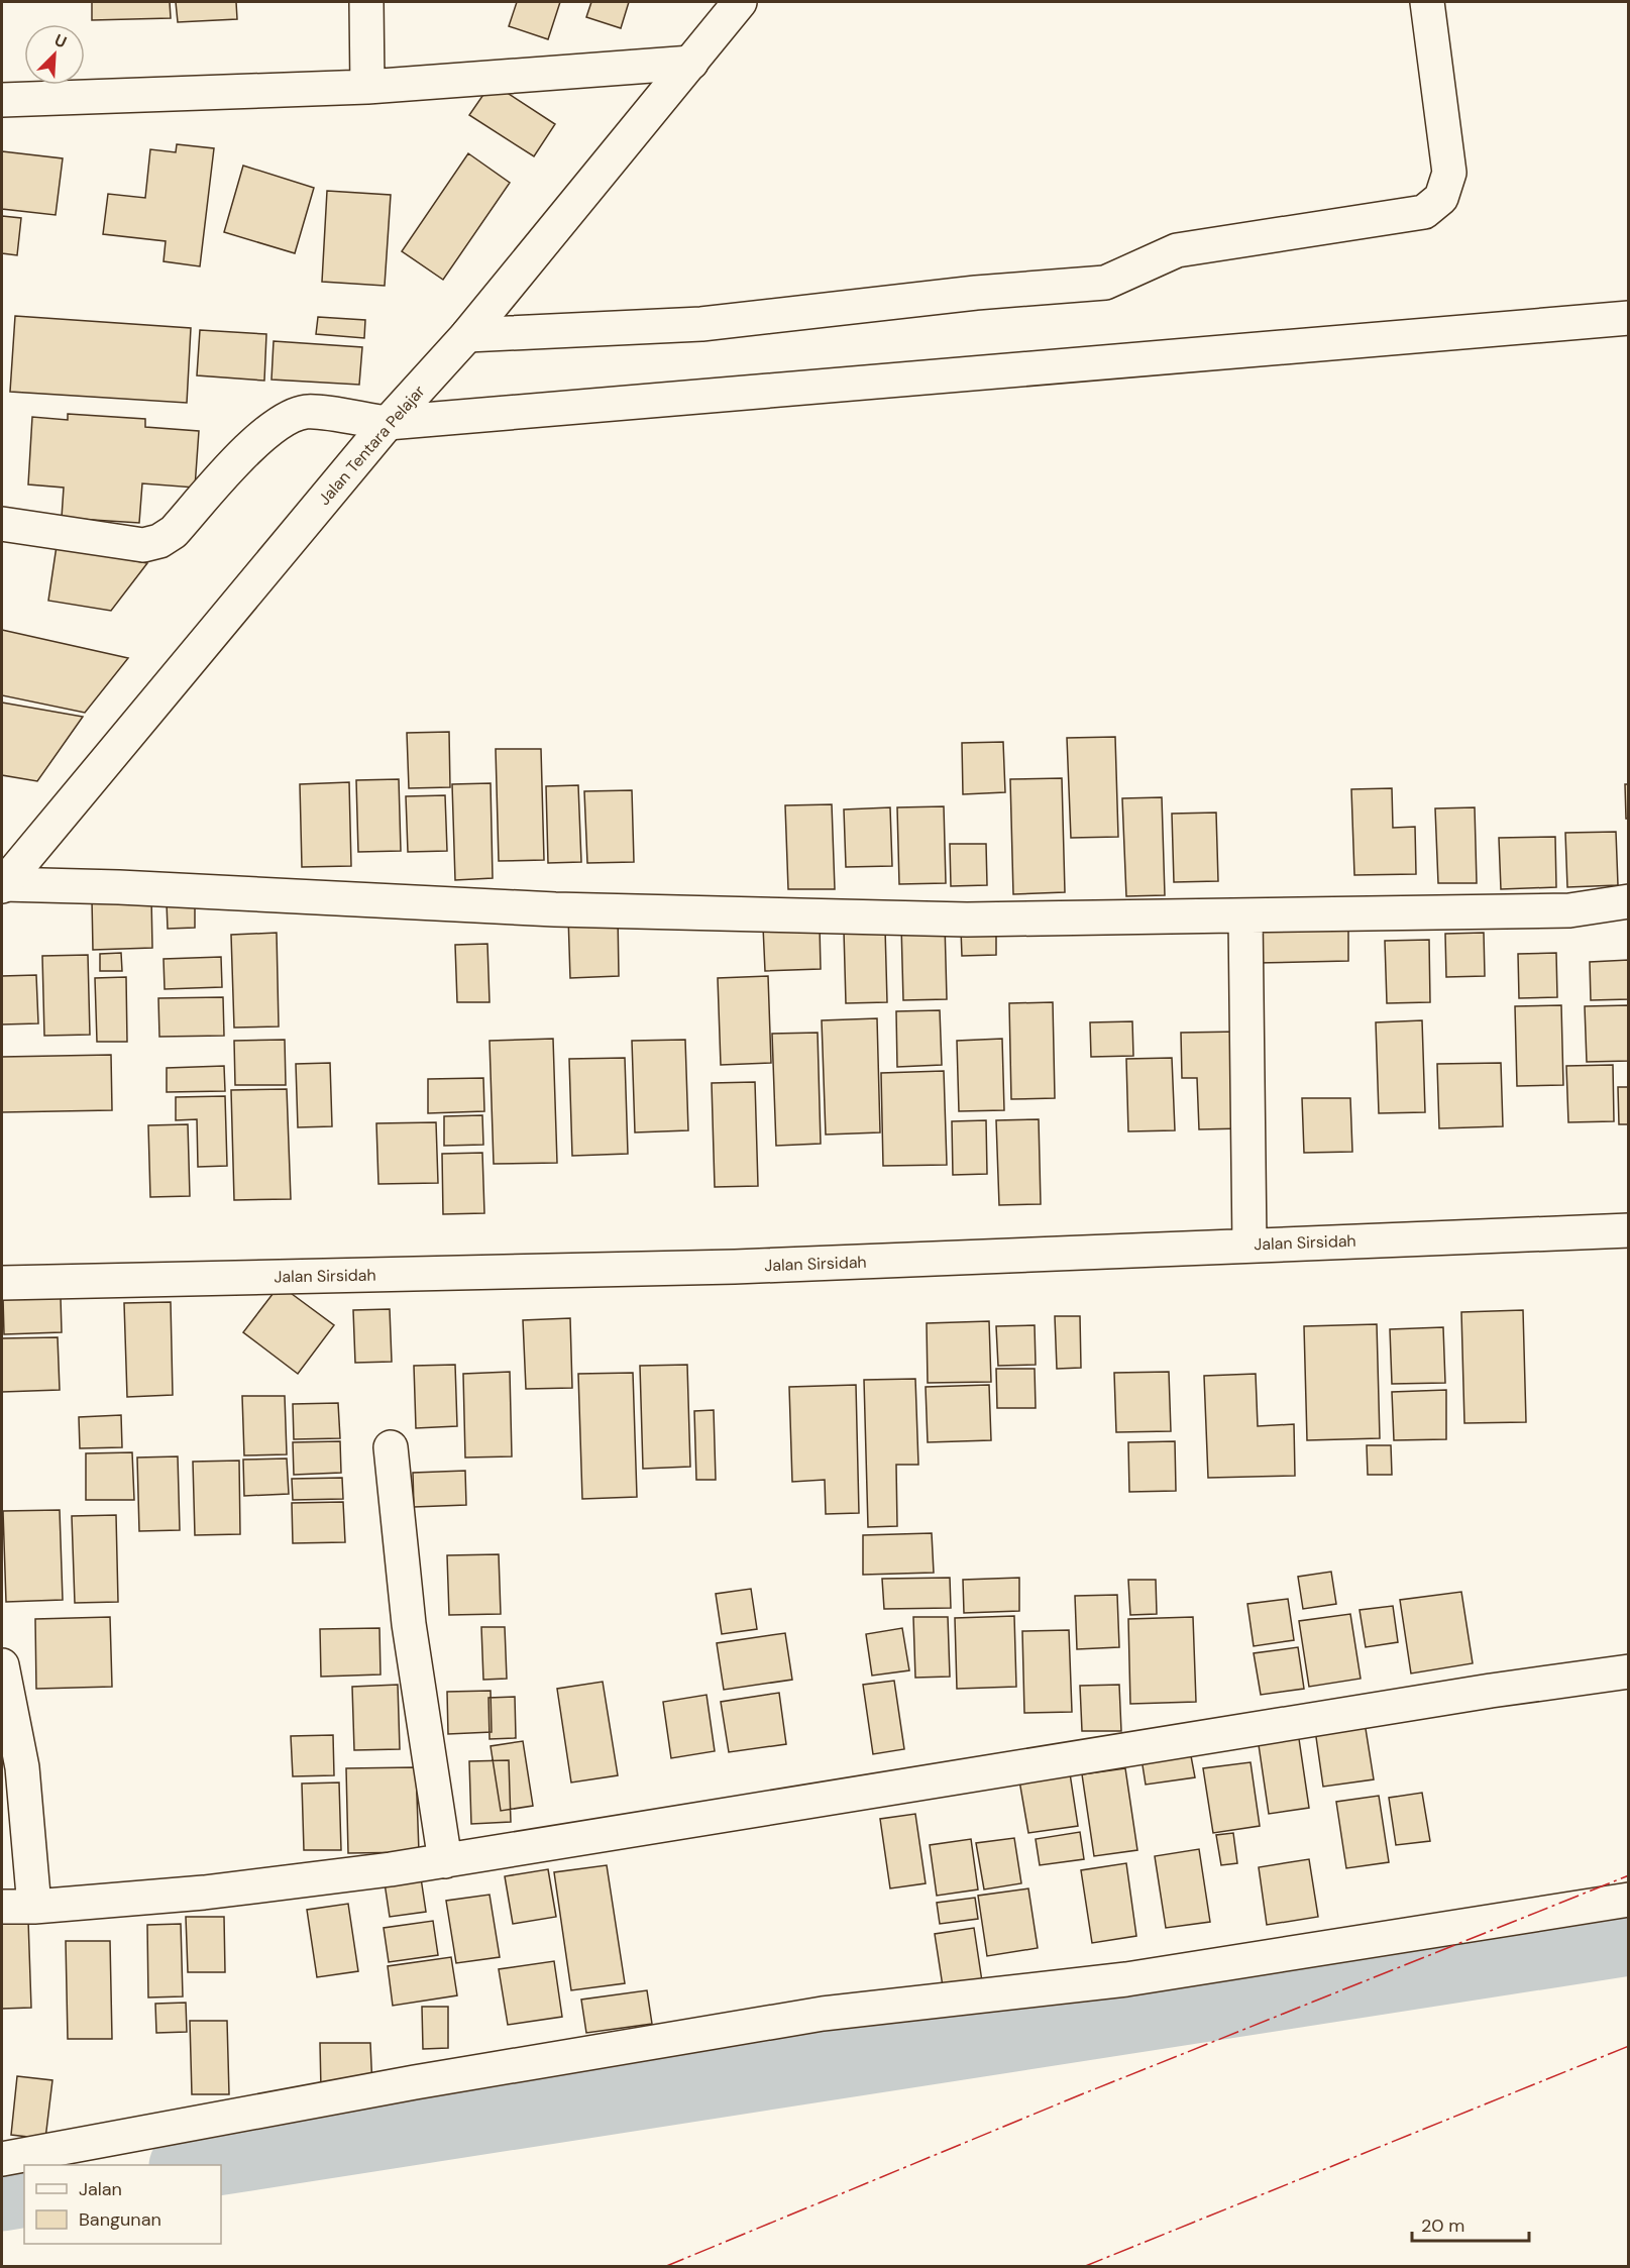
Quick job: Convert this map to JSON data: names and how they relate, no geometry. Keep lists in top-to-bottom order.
{
  "streets": {
    "main road": ["Jalan Tentara Pelajar", "Jalan Sirsidah"]
  },
  "legend": ["Jalan", "Bangunan"],
  "scale_bar": "20 m",
  "north": "top right"
}
